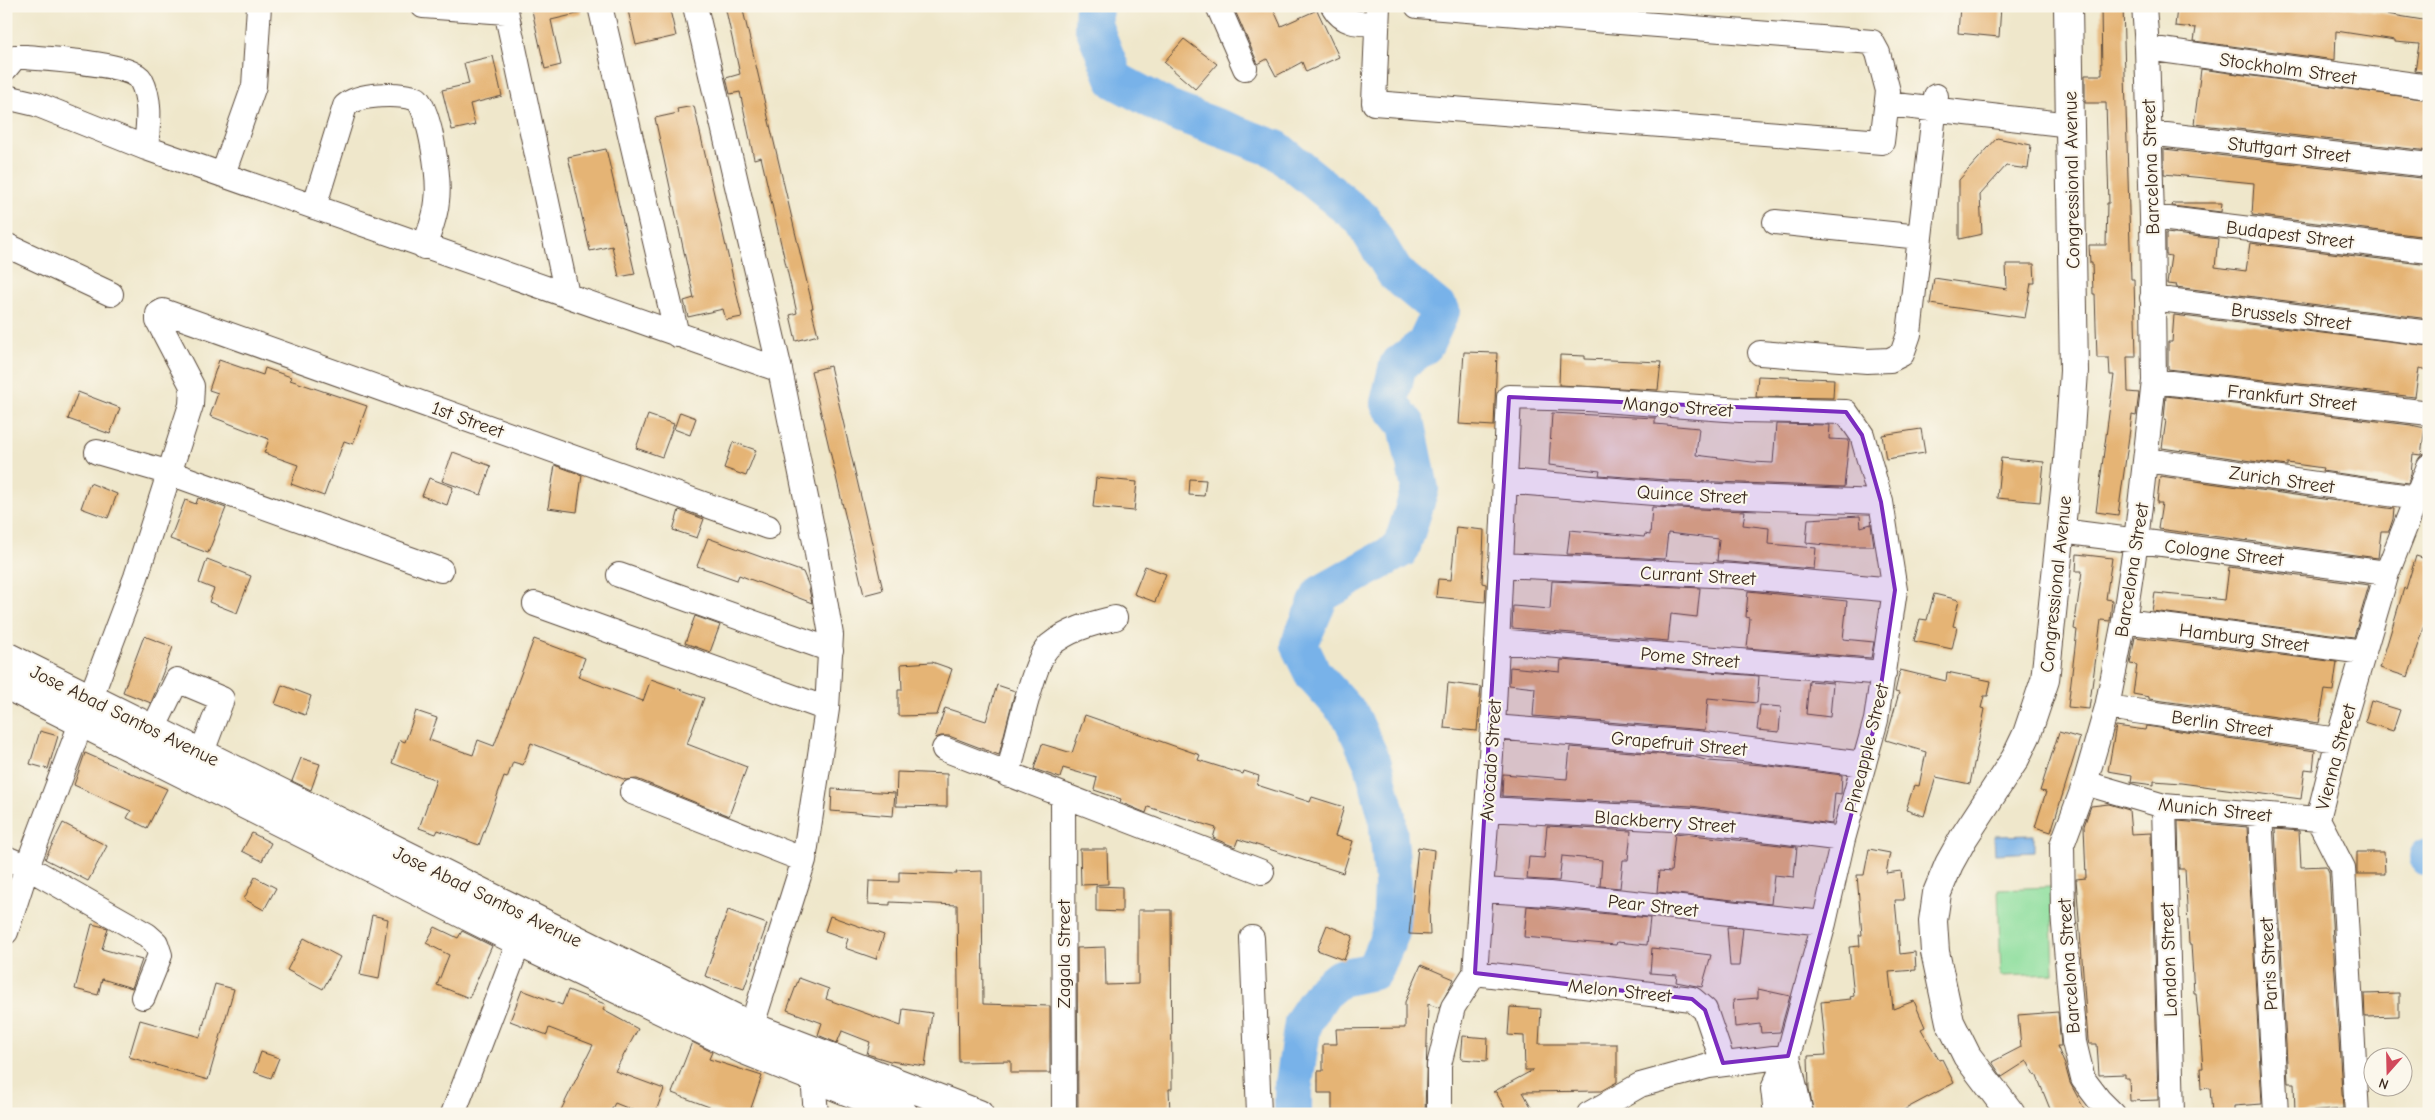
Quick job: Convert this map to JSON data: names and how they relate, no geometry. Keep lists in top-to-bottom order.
{
  "streets": {
    "main road": ["Congressional Avenue", "Jose Abad Santos Avenue"],
    "street": [
      "Stockholm Street",
      "Stuttgart Street",
      "Barcelona Street",
      "Budapest Street",
      "Brussels Street",
      "Frankfurt Street",
      "Mango Street",
      "1st Street",
      "Zurich Street",
      "Quince Street",
      "Cologne Street",
      "Currant Street",
      "Hamburg Street",
      "Pome Street",
      "Berlin Street",
      "Grapefruit Street",
      "Pineapple Street",
      "Vienna Street",
      "Avocado Street",
      "Munich Street",
      "Blackberry Street",
      "Pear Street",
      "Zagala Street",
      "London Street",
      "Paris Street",
      "Melon Street"
    ]
  },
  "crossings": [
    ["Stockholm Street", "Barcelona Street"],
    ["Stuttgart Street", "Barcelona Street"],
    ["Barcelona Street", "Budapest Street"],
    ["Barcelona Street", "Brussels Street"],
    ["Barcelona Street", "Frankfurt Street"],
    ["Barcelona Street", "Zurich Street"],
    ["Barcelona Street", "Cologne Street"],
    ["Barcelona Street", "Hamburg Street"],
    ["Barcelona Street", "Berlin Street"],
    ["Barcelona Street", "Munich Street"],
    ["Congressional Avenue", "Cologne Street"],
    ["Mango Street", "Pineapple Street"],
    ["Mango Street", "Avocado Street"],
    ["Zurich Street", "Vienna Street"],
    ["Quince Street", "Pineapple Street"],
    ["Quince Street", "Avocado Street"],
    ["Cologne Street", "Vienna Street"],
    ["Currant Street", "Pineapple Street"],
    ["Currant Street", "Avocado Street"],
    ["Hamburg Street", "Vienna Street"],
    ["Pome Street", "Pineapple Street"],
    ["Pome Street", "Avocado Street"],
    ["Berlin Street", "Vienna Street"],
    ["Grapefruit Street", "Pineapple Street"],
    ["Grapefruit Street", "Avocado Street"],
    ["Pineapple Street", "Blackberry Street"],
    ["Pineapple Street", "Pear Street"],
    ["Vienna Street", "Munich Street"],
    ["Avocado Street", "Blackberry Street"],
    ["Avocado Street", "Pear Street"],
    ["Avocado Street", "Melon Street"],
    ["Munich Street", "London Street"],
    ["Munich Street", "Paris Street"]
  ],
  "north": "bottom"
}
